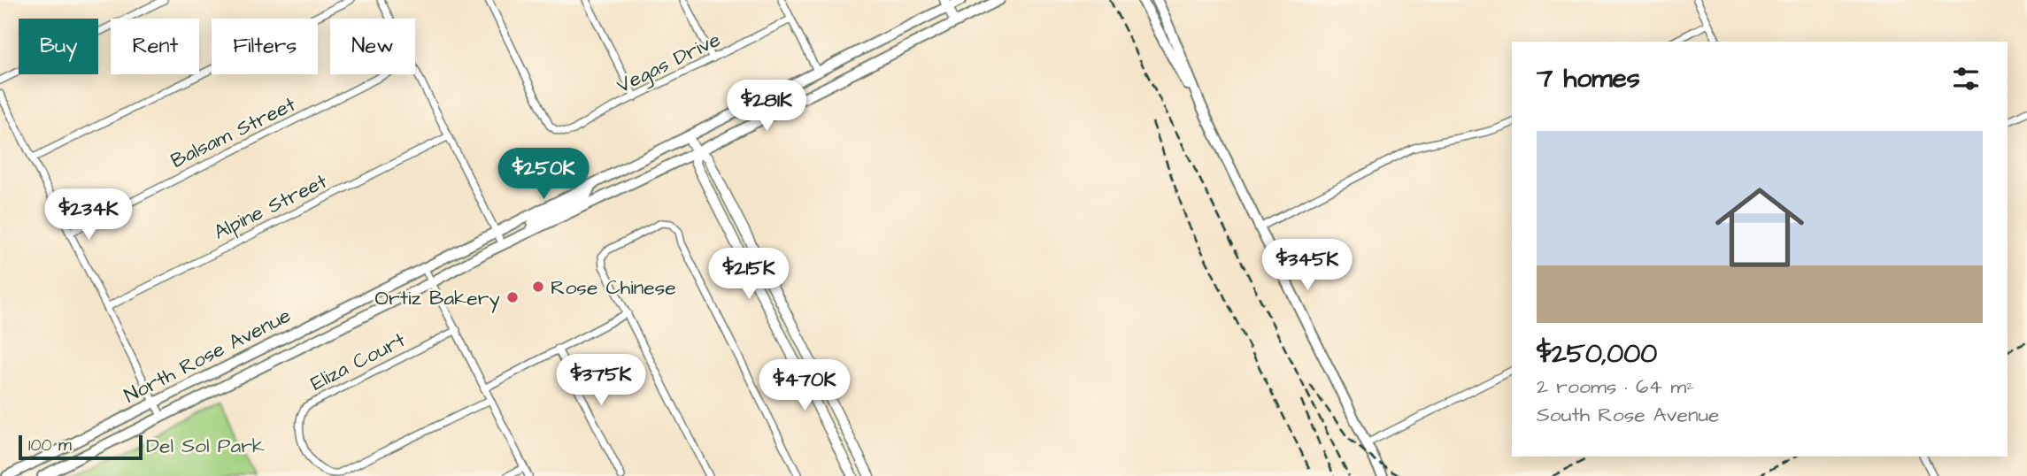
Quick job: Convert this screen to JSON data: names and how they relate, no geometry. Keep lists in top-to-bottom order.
{
  "streets": {
    "main road": ["North Rose Avenue"],
    "street": [
      "Vegas Drive",
      "Balsam Street",
      "Alpine Street",
      "Eliza Court"
    ]
  },
  "parks": ["Del Sol Park"],
  "places": ["Rose Chinese", "Ortiz Bakery"],
  "scale_bar": "100 m",
  "page": {
    "chip": [
      "Buy",
      "Rent",
      "Filters",
      "New"
    ],
    "heading": "7 homes",
    "price": [
      "$281K",
      "$250K",
      "$234K",
      "$345K",
      "$215K",
      "$375K",
      "$470K"
    ],
    "list": [
      {
        "name": "$250,000",
        "note": "2 rooms · 64 m² · South Rose Avenue"
      }
    ],
    "scale": "100 m"
  }
}
